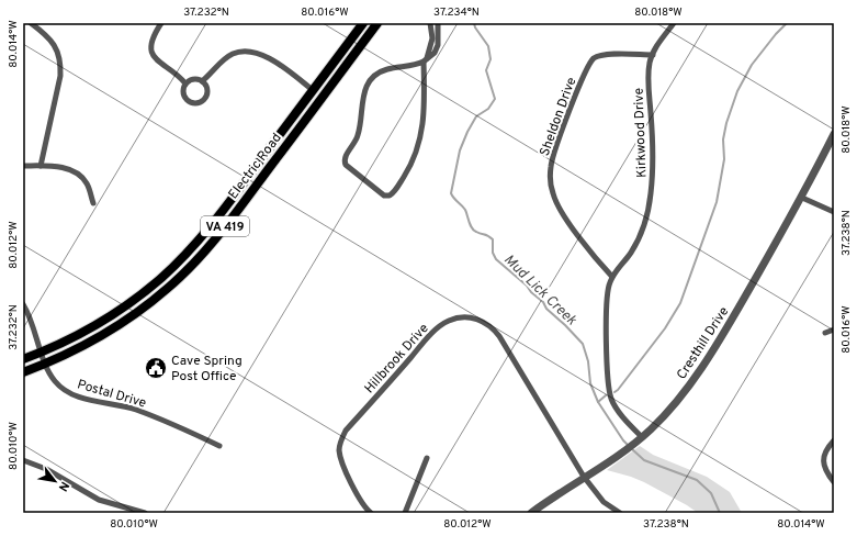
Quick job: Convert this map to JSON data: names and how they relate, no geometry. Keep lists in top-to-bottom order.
{
  "streets": {
    "main road": ["Electric Road", "VA 419"],
    "street": [
      "Sheldon Drive",
      "Kirkwood Drive",
      "Cresthill Drive",
      "Hillbrook Drive",
      "Postal Drive"
    ]
  },
  "crossings": [
    ["Sheldon Drive", "Kirkwood Drive"],
    ["Kirkwood Drive", "Cresthill Drive"],
    ["Electric Road", "Postal Drive"],
    ["Cresthill Drive", "Hillbrook Drive"]
  ],
  "water": ["Mud Lick Creek"],
  "places": {
    "public building": ["Cave Spring Post Office"]
  },
  "north": "bottom right",
  "coordinates": [
    "37.232°N",
    "80.016°W",
    "37.234°N",
    "80.018°W",
    "80.014°W",
    "37.238°N",
    "80.012°W",
    "80.010°W"
  ]
}
